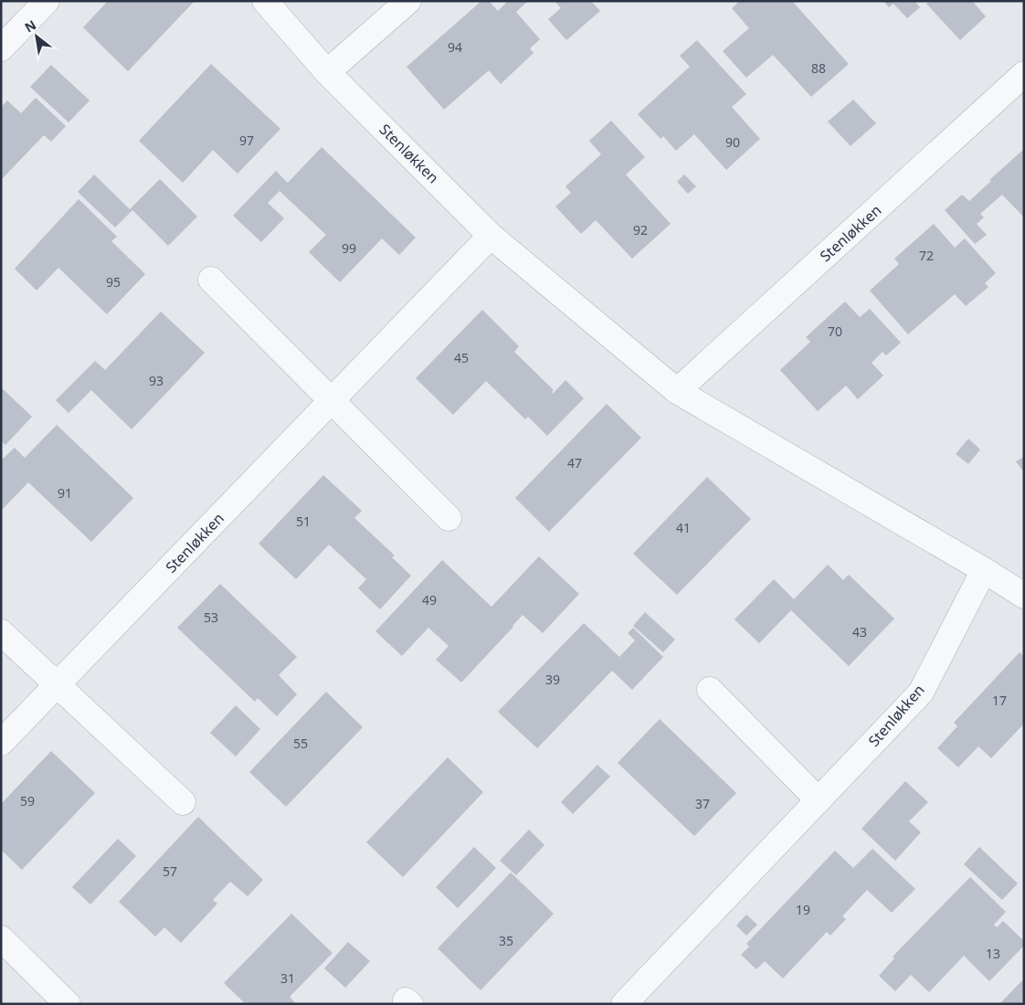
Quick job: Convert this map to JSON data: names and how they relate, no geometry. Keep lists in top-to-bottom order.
{
  "streets": {
    "street": ["Stenløkken"]
  },
  "house_numbers": [
    "94",
    "88",
    "97",
    "90",
    "92",
    "99",
    "72",
    "95",
    "70",
    "45",
    "93",
    "47",
    "91",
    "51",
    "41",
    "49",
    "53",
    "43",
    "39",
    "17",
    "55",
    "59",
    "37",
    "57",
    "19",
    "35",
    "13",
    "31"
  ],
  "north": "top left"
}
